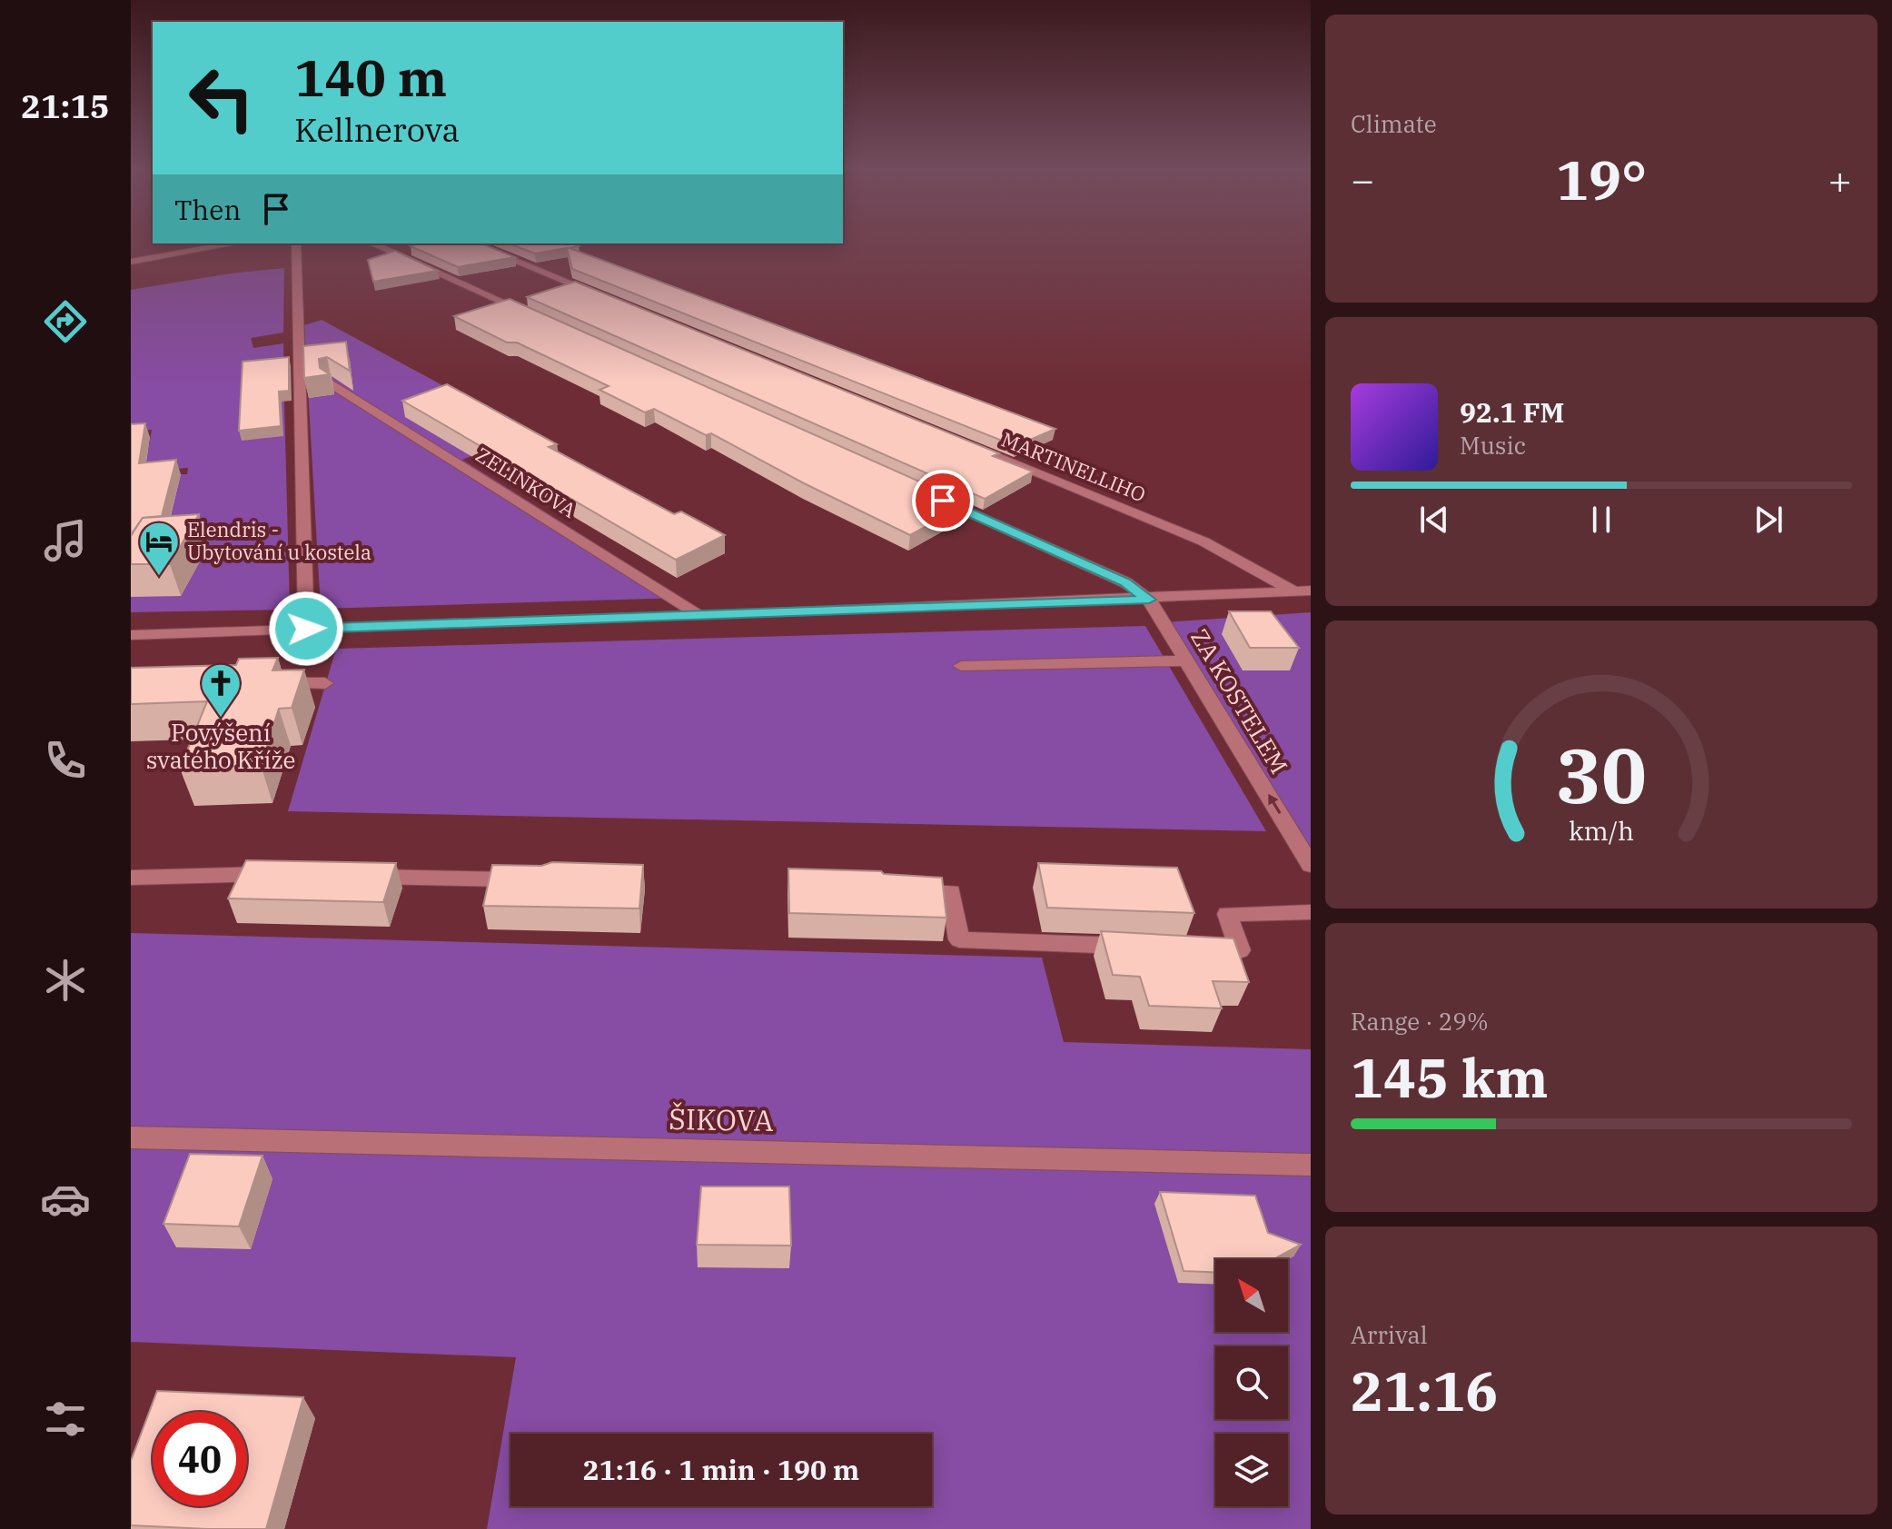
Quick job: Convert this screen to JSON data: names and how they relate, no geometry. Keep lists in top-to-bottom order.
{
  "streets": {
    "street": [
      "MARTINELLIHO",
      "ZELINKOVA",
      "ZA KOSTELEM",
      "ŠIKOVA"
    ]
  },
  "one_way": ["ZA KOSTELEM"],
  "places": {
    "hotel": ["Elendris - Ubytování u kostela"],
    "church": ["Povýšení svatého Kříže"]
  },
  "north": "top left",
  "page": {
    "tabs": "21:15",
    "tile": [
      "Climate",
      ["Range · 29%", "145 km"],
      ["Arrival", "21:16"]
    ],
    "turn": ["140 m", "Kellnerova"],
    "heat": ["−", "19°", "+"],
    "then": "Then",
    "song": ["92.1 FM", "Music"],
    "limit": "40",
    "trip": "21:16 · 1 min · 190 m",
    "gauge": ["30", "km/h"]
  }
}
